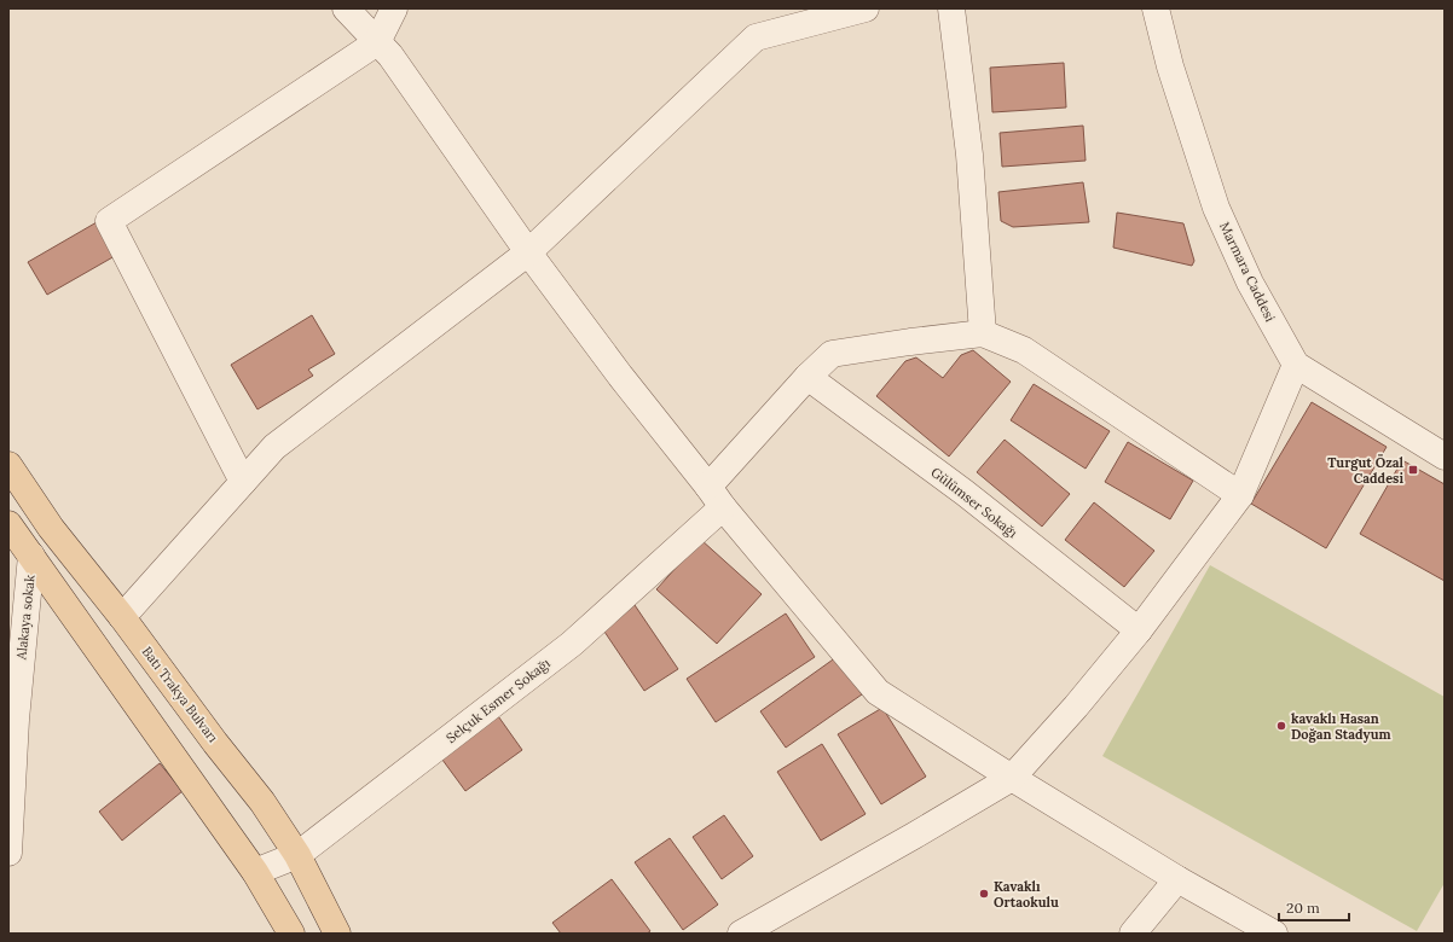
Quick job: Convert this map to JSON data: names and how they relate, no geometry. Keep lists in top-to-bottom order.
{
  "streets": {
    "main road": ["Batı Trakya Bulvarı"],
    "street": [
      "Marmara Caddesi",
      "Gülümser Sokağı",
      "Alakaya sokak",
      "Selçuk Esmer Sokağı"
    ]
  },
  "crossings": [
    ["Gülümser Sokağı", "Selçuk Esmer Sokağı"],
    ["Batı Trakya Bulvarı", "Selçuk Esmer Sokağı"]
  ],
  "places": {
    "transit": ["Turgut Özal Caddesi"],
    "other": ["kavaklı Hasan Doğan Stadyum", "Kavaklı Ortaokulu"]
  },
  "scale_bar": "20 m"
}
